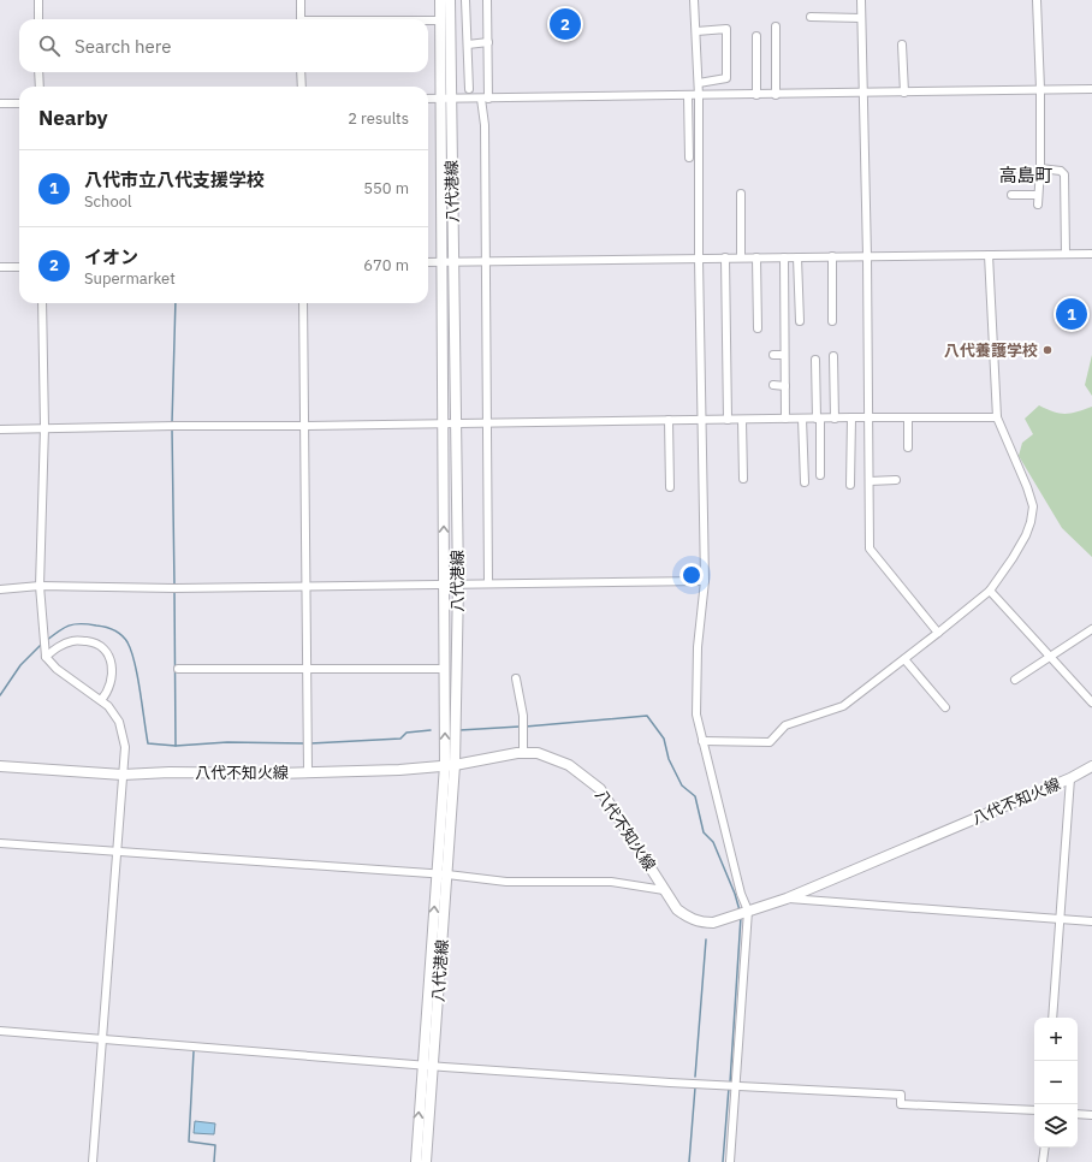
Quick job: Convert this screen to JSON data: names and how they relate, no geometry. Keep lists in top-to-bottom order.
{
  "streets": {
    "main road": ["八代港線", "八代不知火線"]
  },
  "crossings": [
    ["八代港線", "八代不知火線"]
  ],
  "districts": ["高島町"],
  "places": ["八代養護学校"],
  "page": {
    "pins": ["2", "1"],
    "search": "Search here",
    "heading": ["Nearby", "2 results"],
    "list": [
      {
        "mark": "1",
        "name": "八代市立八代支援学校",
        "note": "School",
        "value": "550 m"
      },
      {
        "mark": "2",
        "name": "イオン",
        "note": "Supermarket",
        "value": "670 m"
      }
    ],
    "map_buttons": ["+", "−"]
  }
}
